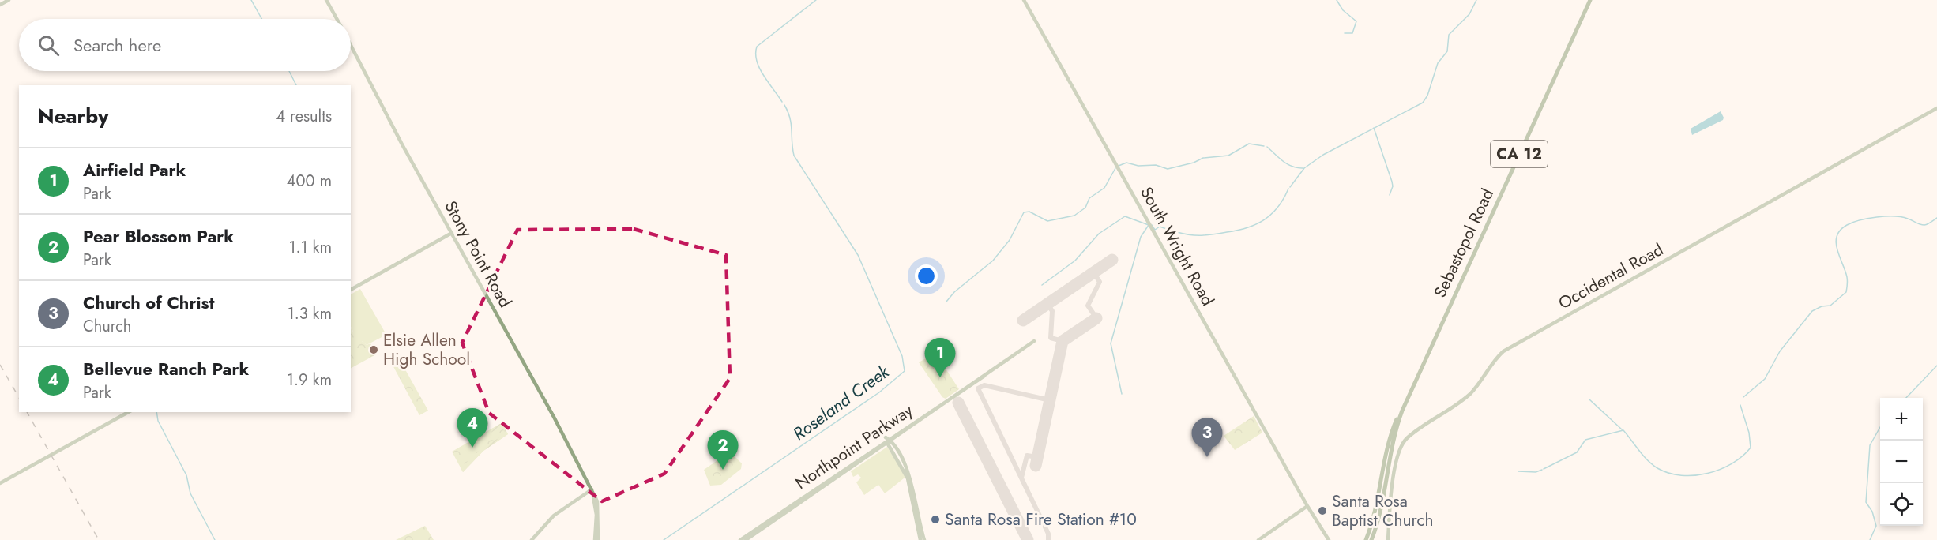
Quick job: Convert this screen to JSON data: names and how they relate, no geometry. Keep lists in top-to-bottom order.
{
  "streets": {
    "main road": ["CA 12", "Sebastopol Road"],
    "street": [
      "South Wright Road",
      "Stony Point Road",
      "Occidental Road",
      "Northpoint Parkway"
    ]
  },
  "water": ["Roseland Creek"],
  "places": ["Elsie Allen High School", "Santa Rosa Baptist Church", "Santa Rosa Fire Station #10"],
  "page": {
    "search": "Search here",
    "heading": ["Nearby", "4 results"],
    "list": [
      {
        "mark": "1",
        "name": "Airfield Park",
        "note": "Park",
        "value": "400 m"
      },
      {
        "mark": "2",
        "name": "Pear Blossom Park",
        "note": "Park",
        "value": "1.1 km"
      },
      {
        "mark": "3",
        "name": "Church of Christ",
        "note": "Church",
        "value": "1.3 km"
      },
      {
        "mark": "4",
        "name": "Bellevue Ranch Park",
        "note": "Park",
        "value": "1.9 km"
      }
    ],
    "pins": [
      "1",
      "4",
      "3",
      "2"
    ],
    "map_buttons": ["+", "−"]
  }
}
